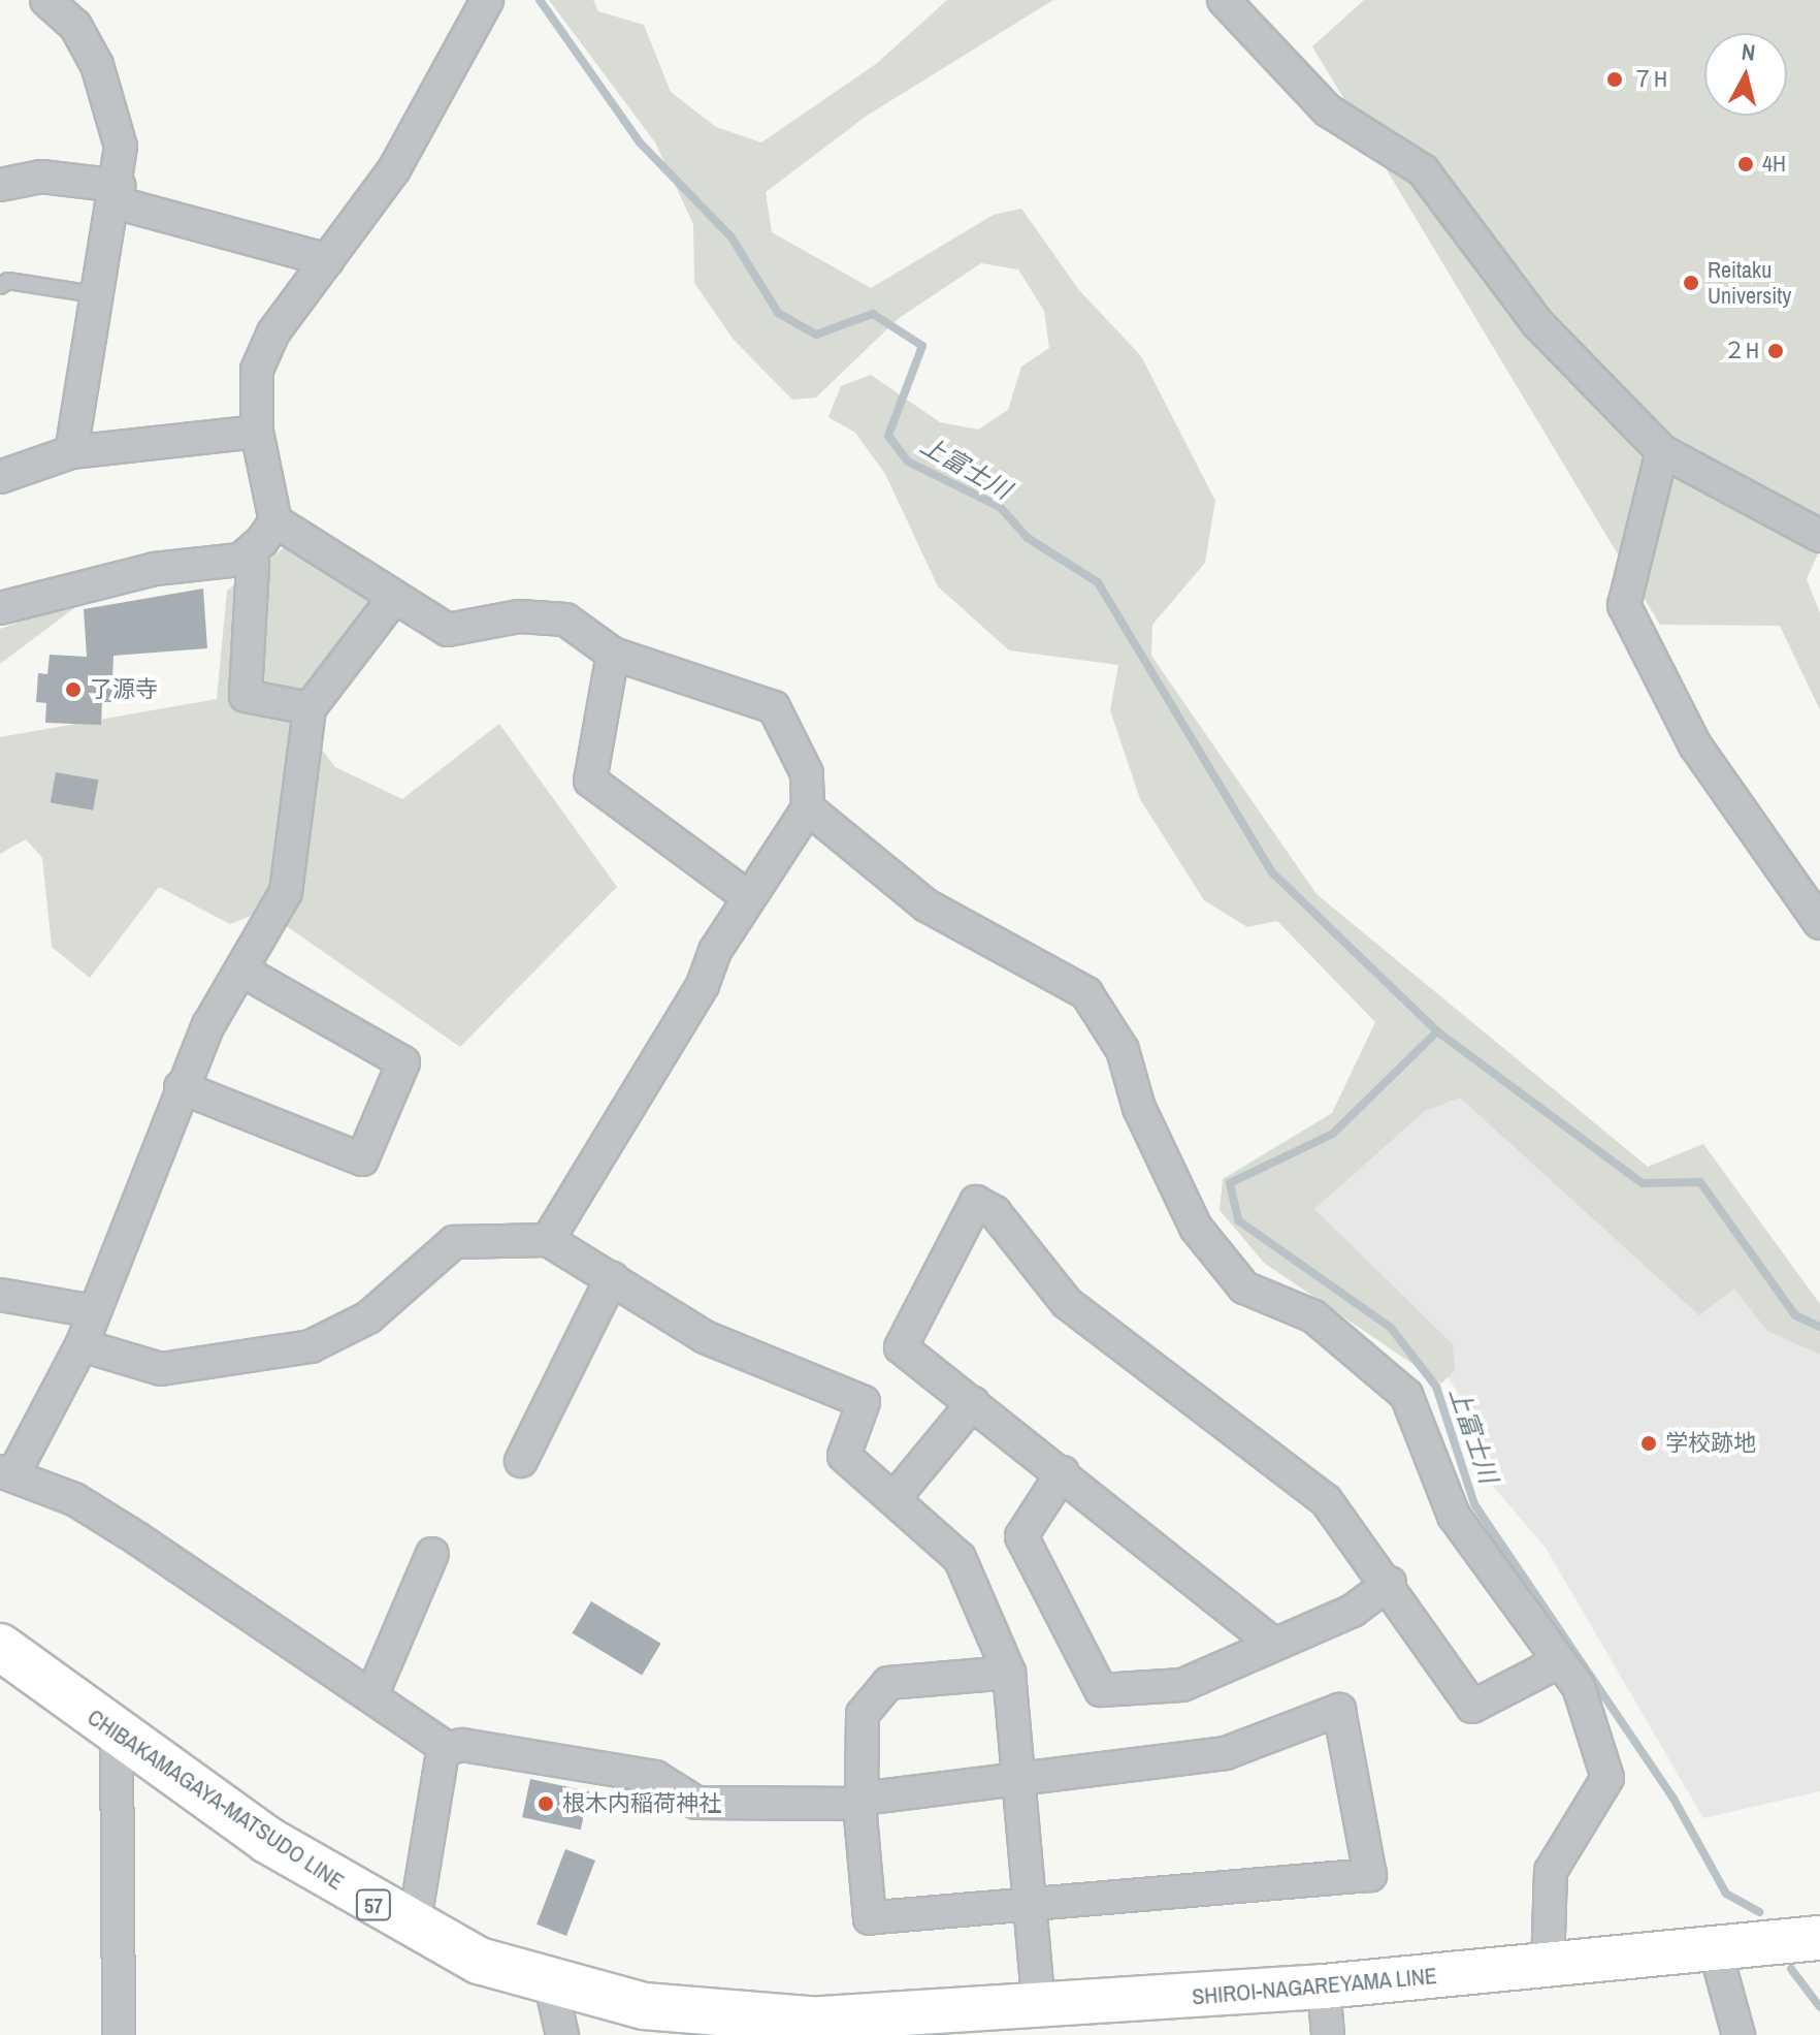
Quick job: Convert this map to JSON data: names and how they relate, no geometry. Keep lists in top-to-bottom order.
{
  "streets": {
    "main road": ["CHIBAKAMAGAYA-MATSUDO LINE", "57", "SHIROI-NAGAREYAMA LINE"]
  },
  "crossings": [
    ["CHIBAKAMAGAYA-MATSUDO LINE", "SHIROI-NAGAREYAMA LINE"]
  ],
  "water": ["上富士川"],
  "places": [
    "７H",
    "4H",
    "Reitaku University",
    "２H",
    "了源寺",
    "学校跡地",
    "根木内稲荷神社"
  ],
  "north": "top"
}
